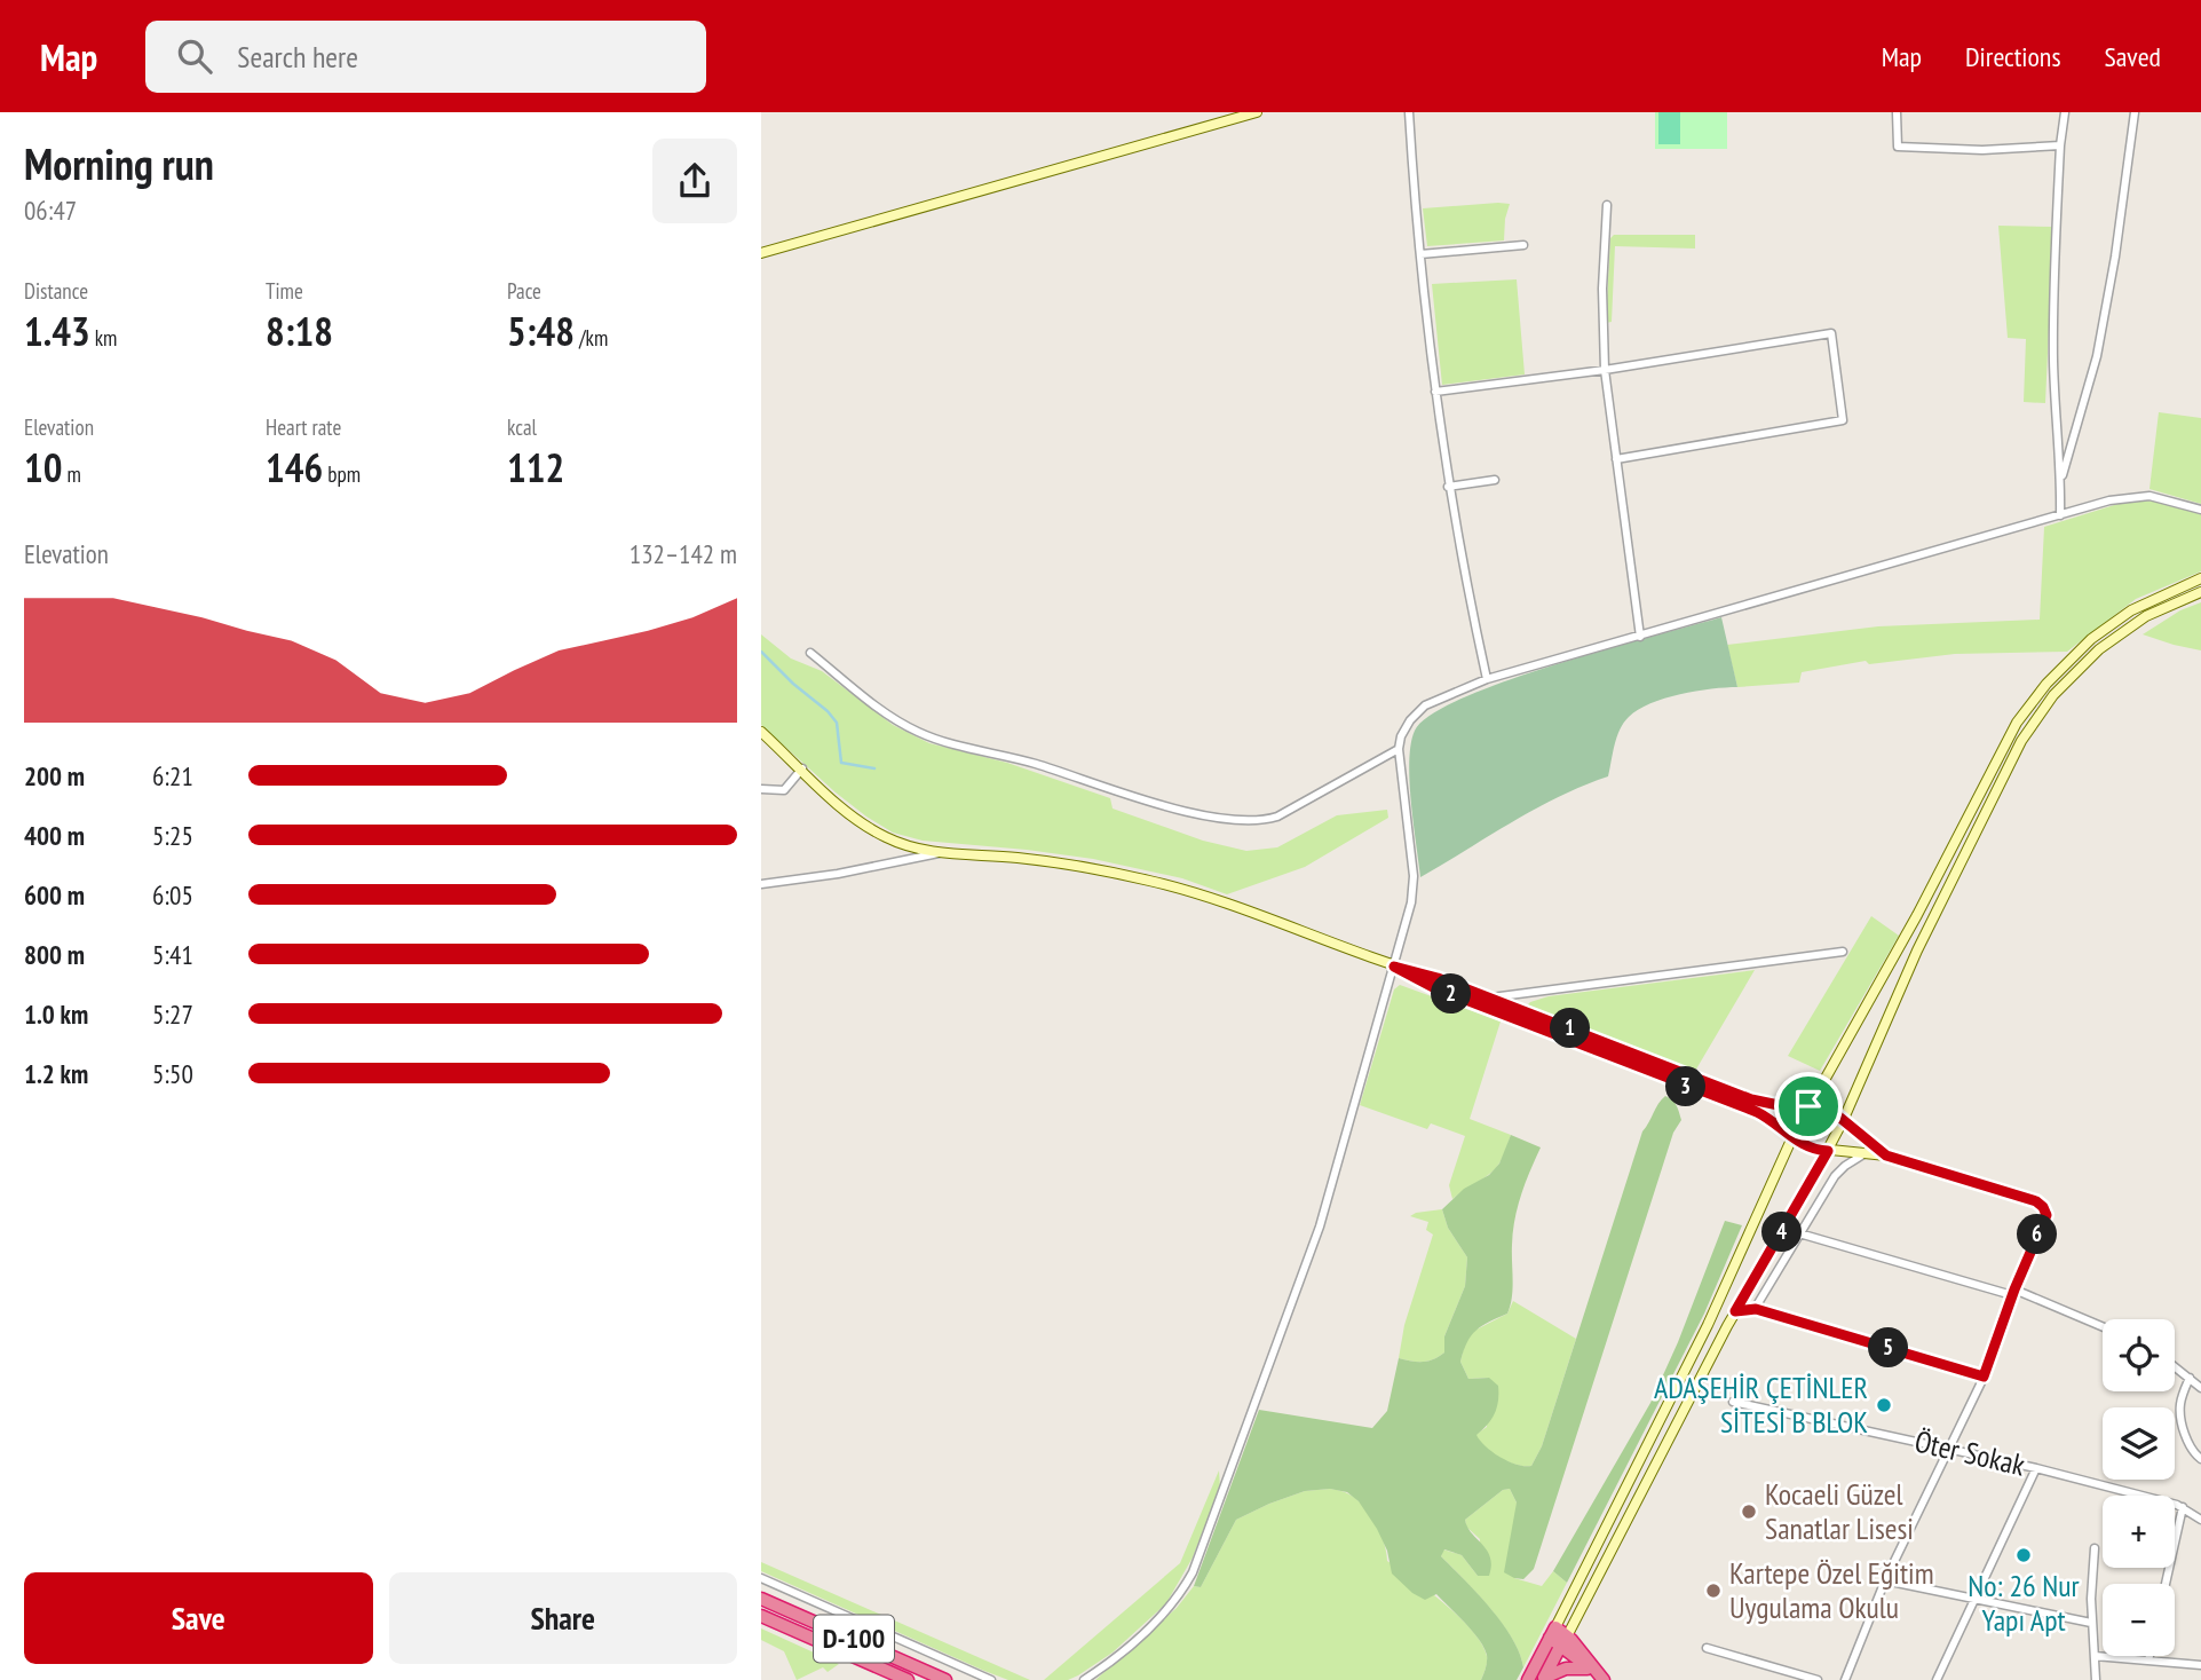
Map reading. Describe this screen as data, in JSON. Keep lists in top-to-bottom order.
{
  "streets": {
    "highway": ["D-100"],
    "street": ["Öter Sokak"]
  },
  "places": [
    "ADAŞEHİR ÇETİNLER SİTESİ B BLOK",
    "Kocaeli Güzel Sanatlar Lisesi",
    "No: 26 Nur Yapı Apt",
    "Kartepe Özel Eğitim Uygulama Okulu"
  ],
  "page": {
    "header": "Map",
    "search": "Search here",
    "nav": ["Map", "Directions", "Saved"],
    "heading": ["Morning run", "06:47"],
    "stats": [
      ["Distance", "1.43 km"],
      ["Time", "8:18"],
      ["Pace", "5:48 /km"],
      ["Elevation", "10 m"],
      ["Heart rate", "146 bpm"],
      ["kcal", "112"]
    ],
    "chart": ["Elevation", "132–142 m"],
    "list": [
      {
        "name": "200 m",
        "note": "6:21"
      },
      {
        "name": "400 m",
        "note": "5:25"
      },
      {
        "name": "600 m",
        "note": "6:05"
      },
      {
        "name": "800 m",
        "note": "5:41"
      },
      {
        "name": "1.0 km",
        "note": "5:27"
      },
      {
        "name": "1.2 km",
        "note": "5:50"
      }
    ],
    "pins": [
      "2",
      "1",
      "3",
      "4",
      "6",
      "5"
    ],
    "map_buttons": ["+", "−"],
    "buttons": ["Save", "Share"]
  }
}
